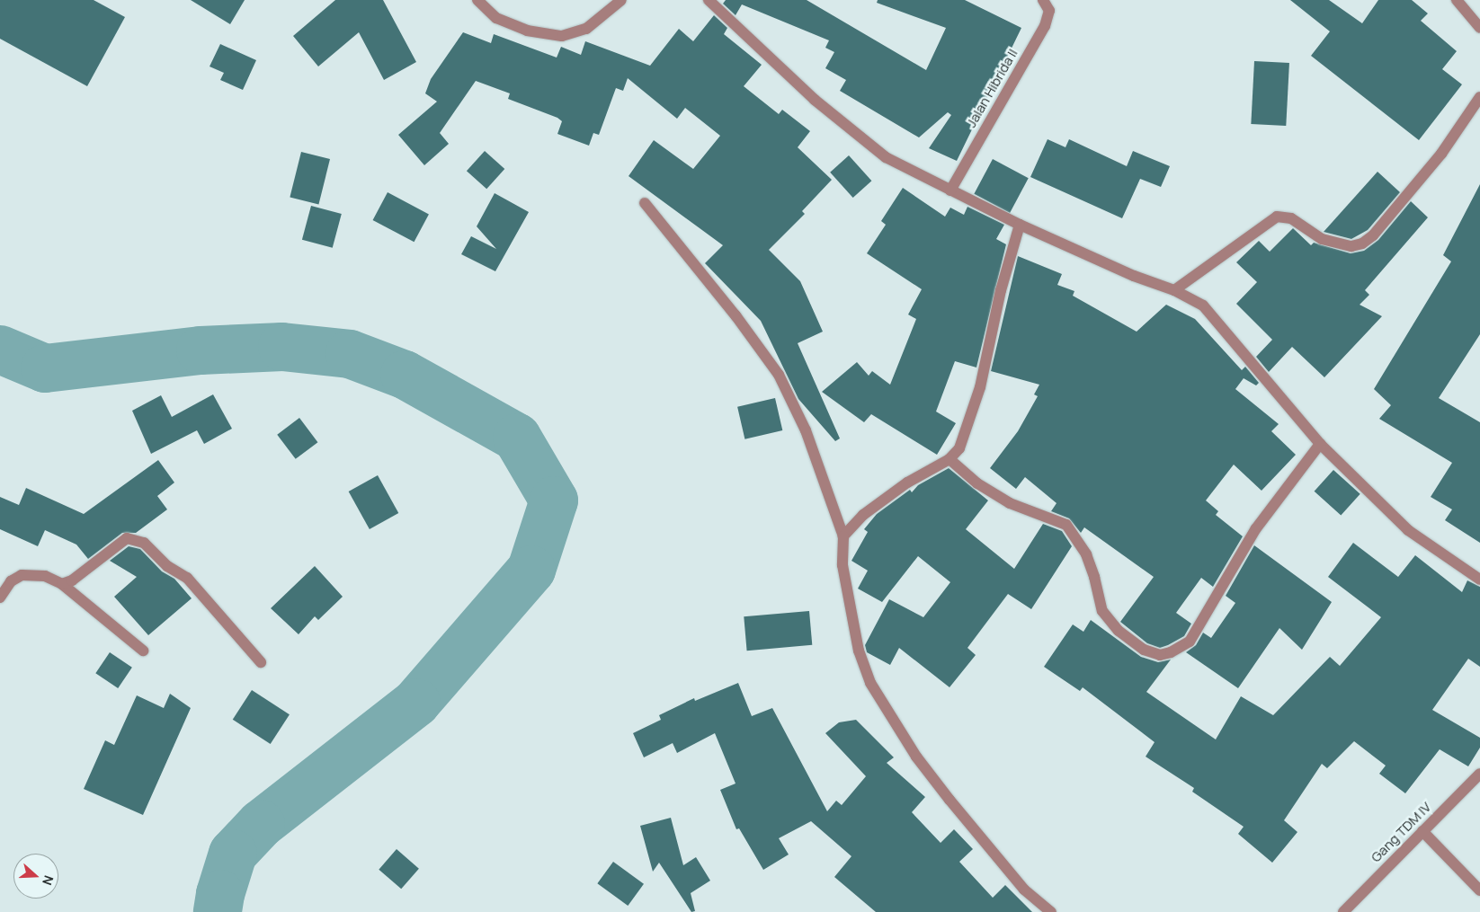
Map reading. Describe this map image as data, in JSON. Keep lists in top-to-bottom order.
{
  "streets": {
    "street": ["Jalan Hibrida II", "Gang TDM IV"]
  },
  "north": "right"
}
